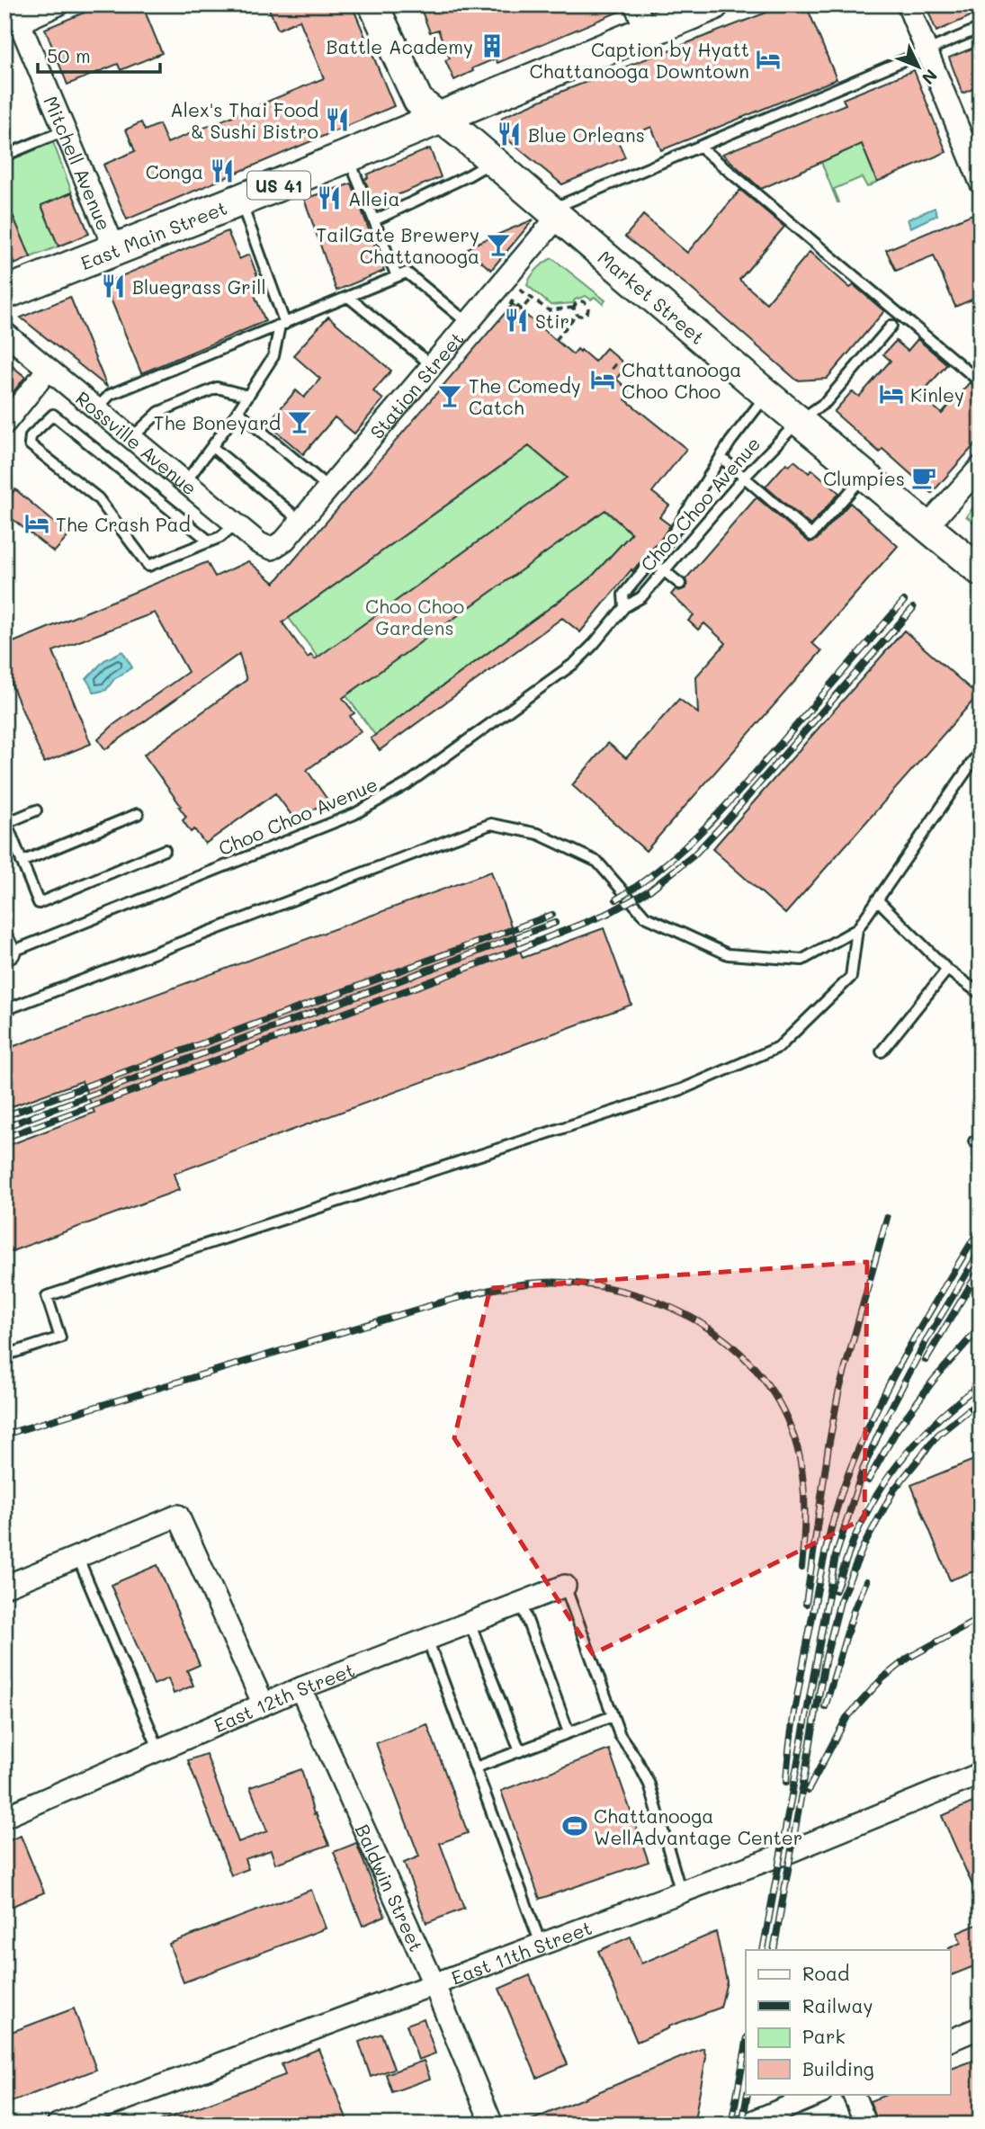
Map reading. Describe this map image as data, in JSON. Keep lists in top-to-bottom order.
{
  "streets": {
    "main road": ["US 41", "East Main Street", "Market Street"],
    "street": [
      "Mitchell Avenue",
      "Station Street",
      "Rossville Avenue",
      "East 12th Street",
      "Baldwin Street",
      "East 11th Street"
    ],
    "lane": ["Choo Choo Avenue"]
  },
  "crossings": [
    ["Mitchell Avenue", "East Main Street"],
    ["US 41", "East Main Street"],
    ["US 41", "Market Street"],
    ["East Main Street", "Market Street"],
    ["Market Street", "Station Street"],
    ["Market Street", "Choo Choo Avenue"],
    ["Station Street", "Rossville Avenue"],
    ["East 12th Street", "Baldwin Street"],
    ["Baldwin Street", "East 11th Street"]
  ],
  "parks": ["Choo Choo Gardens"],
  "places": {
    "building": ["Battle Academy"],
    "hotel": [
      "Caption by Hyatt Chattanooga Downtown",
      "Chattanooga Choo Choo",
      "Kinley",
      "The Crash Pad"
    ],
    "restaurant": [
      "Alex's Thai Food & Sushi Bistro",
      "Blue Orleans",
      "Conga",
      "Alleia",
      "Bluegrass Grill",
      "Stir"
    ],
    "bar": ["TailGate Brewery Chattanooga", "The Comedy Catch", "The Boneyard"],
    "cafe": ["Clumpies"],
    "sports": ["Chattanooga WellAdvantage Center"]
  },
  "legend": [
    "Road",
    "Railway",
    "Park",
    "Building"
  ],
  "scale_bar": "50 m",
  "north": "bottom right"
}
